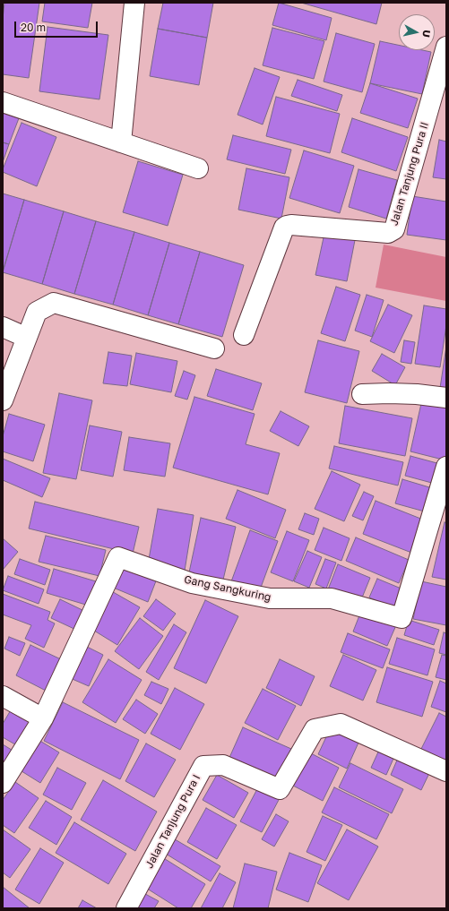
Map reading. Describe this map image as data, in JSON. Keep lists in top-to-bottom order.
{
  "streets": {
    "street": ["Jalan Tanjung Pura II", "Gang Sangkuring", "Jalan Tanjung Pura I"]
  },
  "scale_bar": "20 m",
  "north": "right"
}
